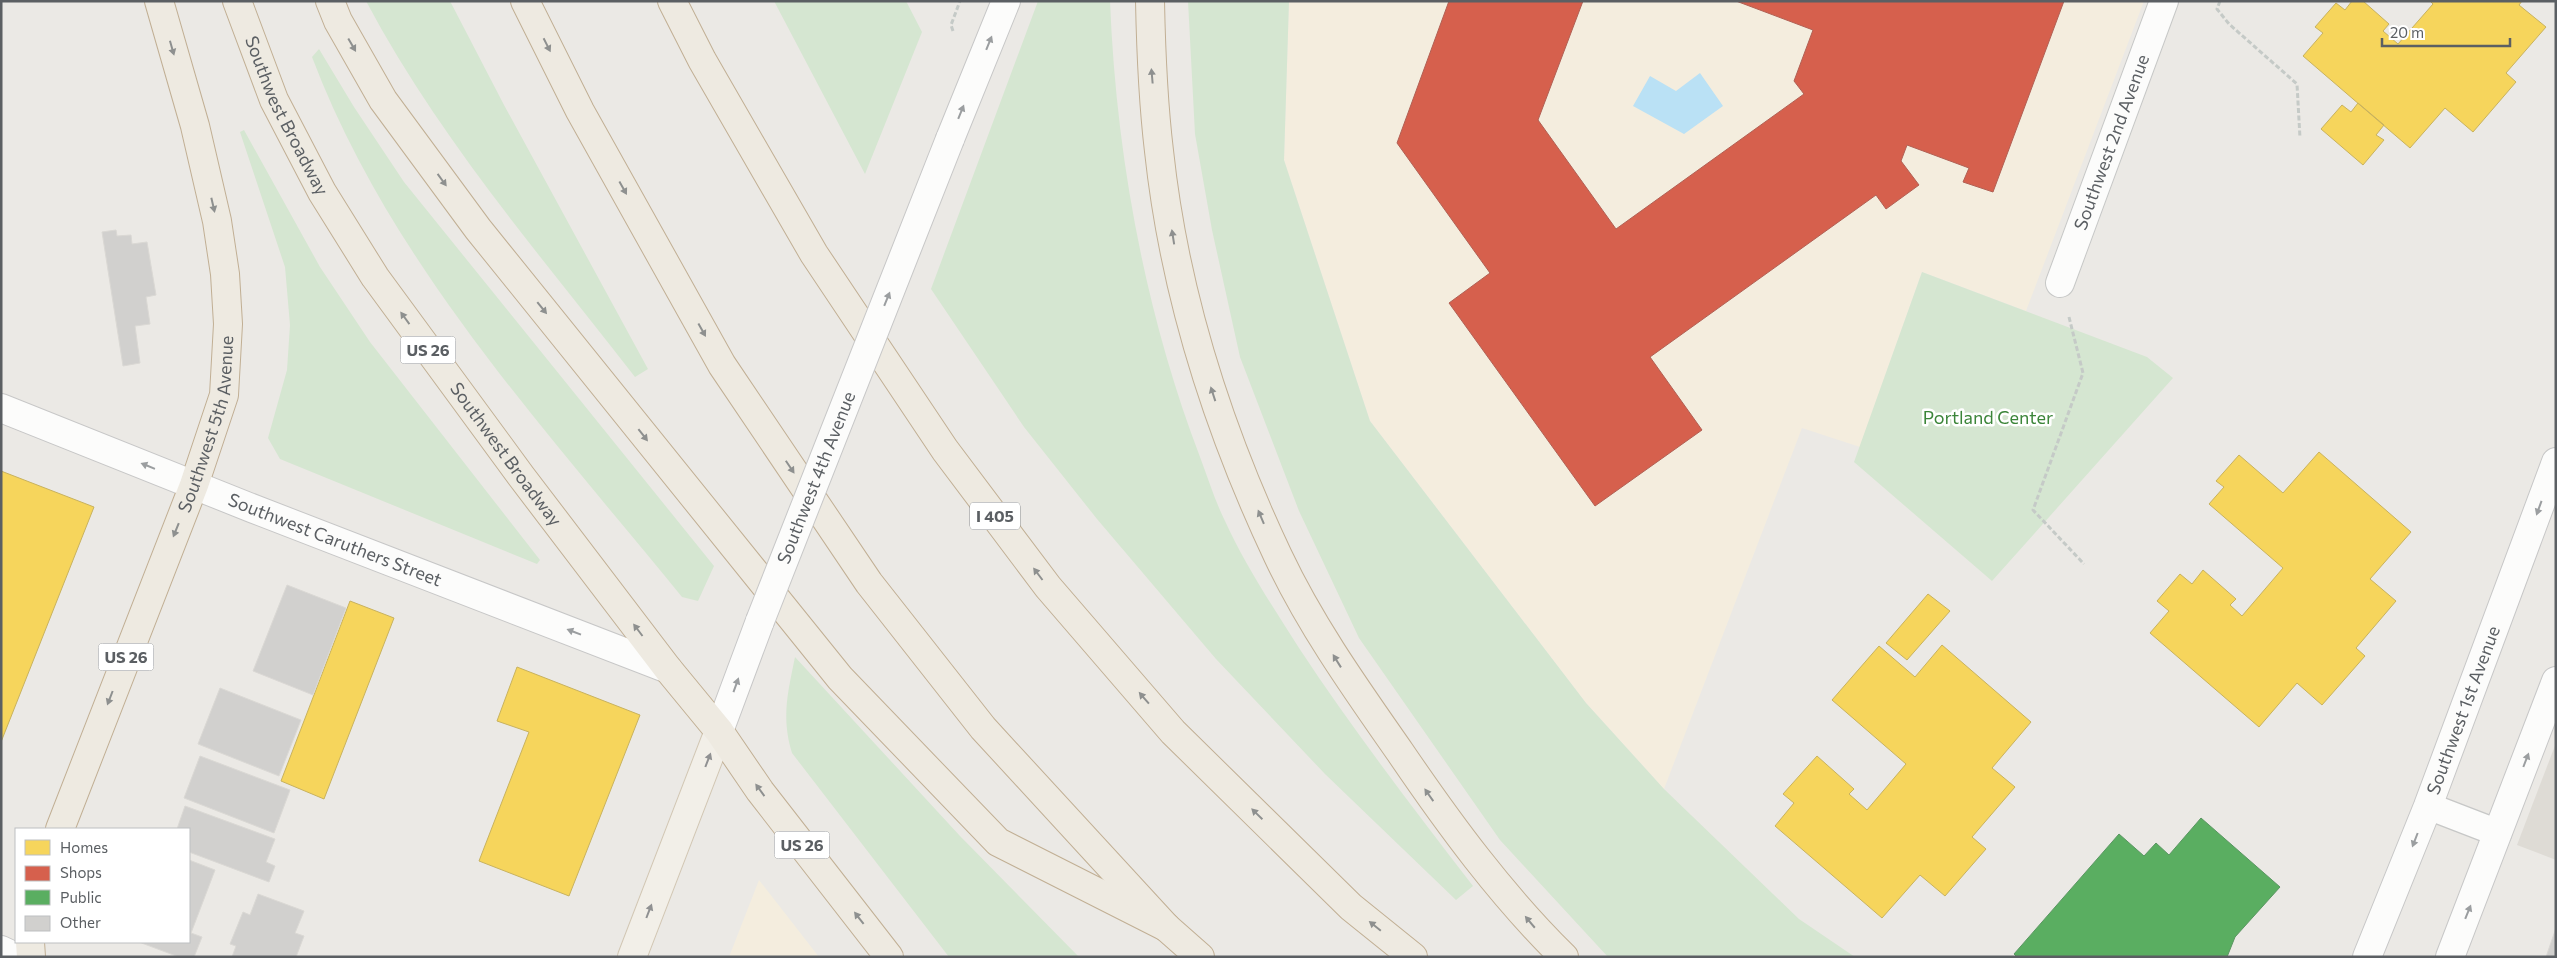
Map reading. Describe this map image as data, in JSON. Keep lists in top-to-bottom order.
{
  "streets": {
    "highway": [
      "Southwest Broadway",
      "US 26",
      "Southwest 5th Avenue",
      "I 405"
    ],
    "main road": [
      "Southwest 2nd Avenue",
      "Southwest 4th Avenue",
      "Southwest Caruthers Street",
      "Southwest 1st Avenue"
    ]
  },
  "crossings": [
    ["Southwest Broadway", "US 26"],
    ["Southwest Broadway", "Southwest 4th Avenue"],
    ["Southwest Broadway", "Southwest Caruthers Street"],
    ["US 26", "Southwest 4th Avenue"],
    ["Southwest 5th Avenue", "Southwest Caruthers Street"]
  ],
  "one_way": ["Southwest 5th Avenue", "Southwest 4th Avenue", "Southwest Caruthers Street"],
  "parks": ["Portland Center"],
  "legend": [
    "Homes",
    "Shops",
    "Public",
    "Other"
  ],
  "scale_bar": "20 m"
}
